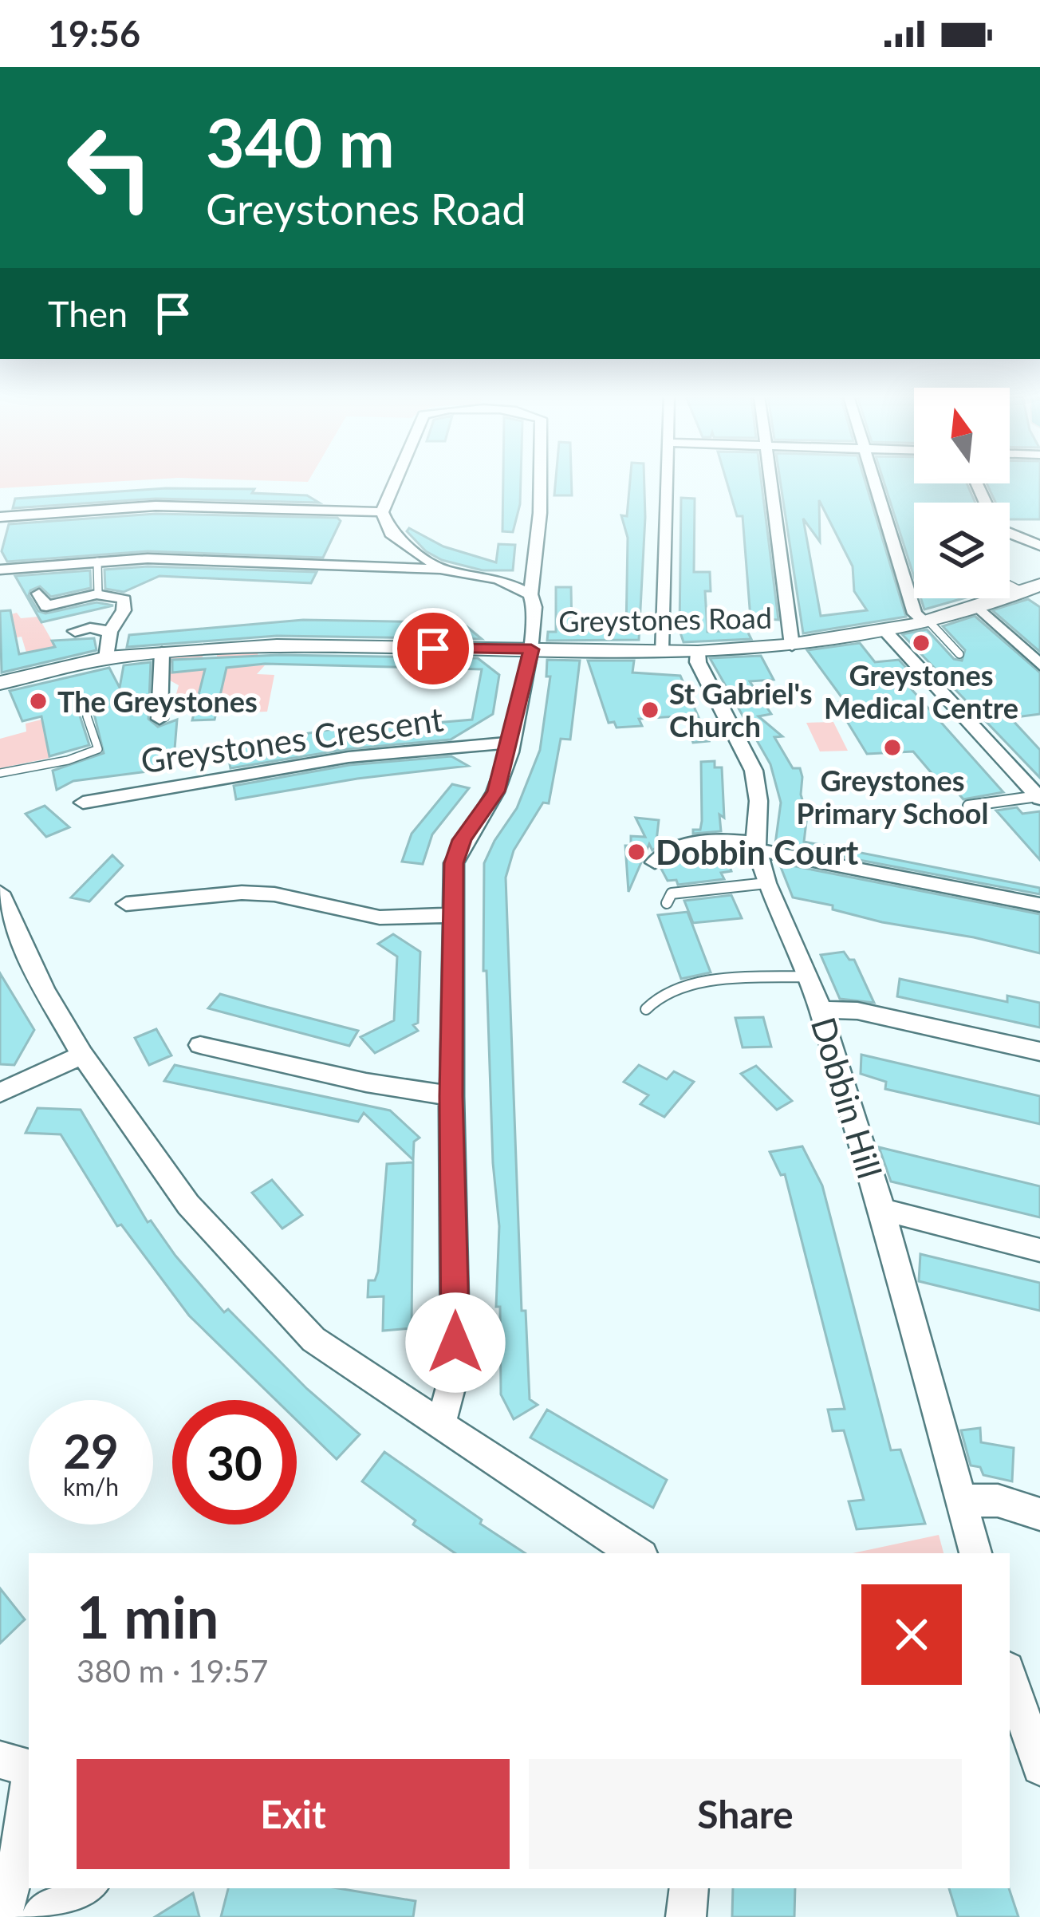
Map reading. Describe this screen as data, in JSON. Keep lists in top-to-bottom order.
{
  "streets": {
    "street": ["Greystones Road", "Greystones Crescent", "Dobbin Hill"]
  },
  "crossings": [
    ["Greystones Road", "Dobbin Hill"]
  ],
  "places": [
    "Greystones Medical Centre",
    "The Greystones",
    "St Gabriel's Church",
    "Greystones Primary School",
    "Dobbin Court"
  ],
  "north": "top",
  "page": {
    "status": "19:56",
    "turn": ["340 m", "Greystones Road"],
    "then": "Then",
    "speed": "29 km/h",
    "limit": "30",
    "heading": ["1 min", "380 m · 19:57"],
    "buttons": ["Exit", "Share"]
  }
}
